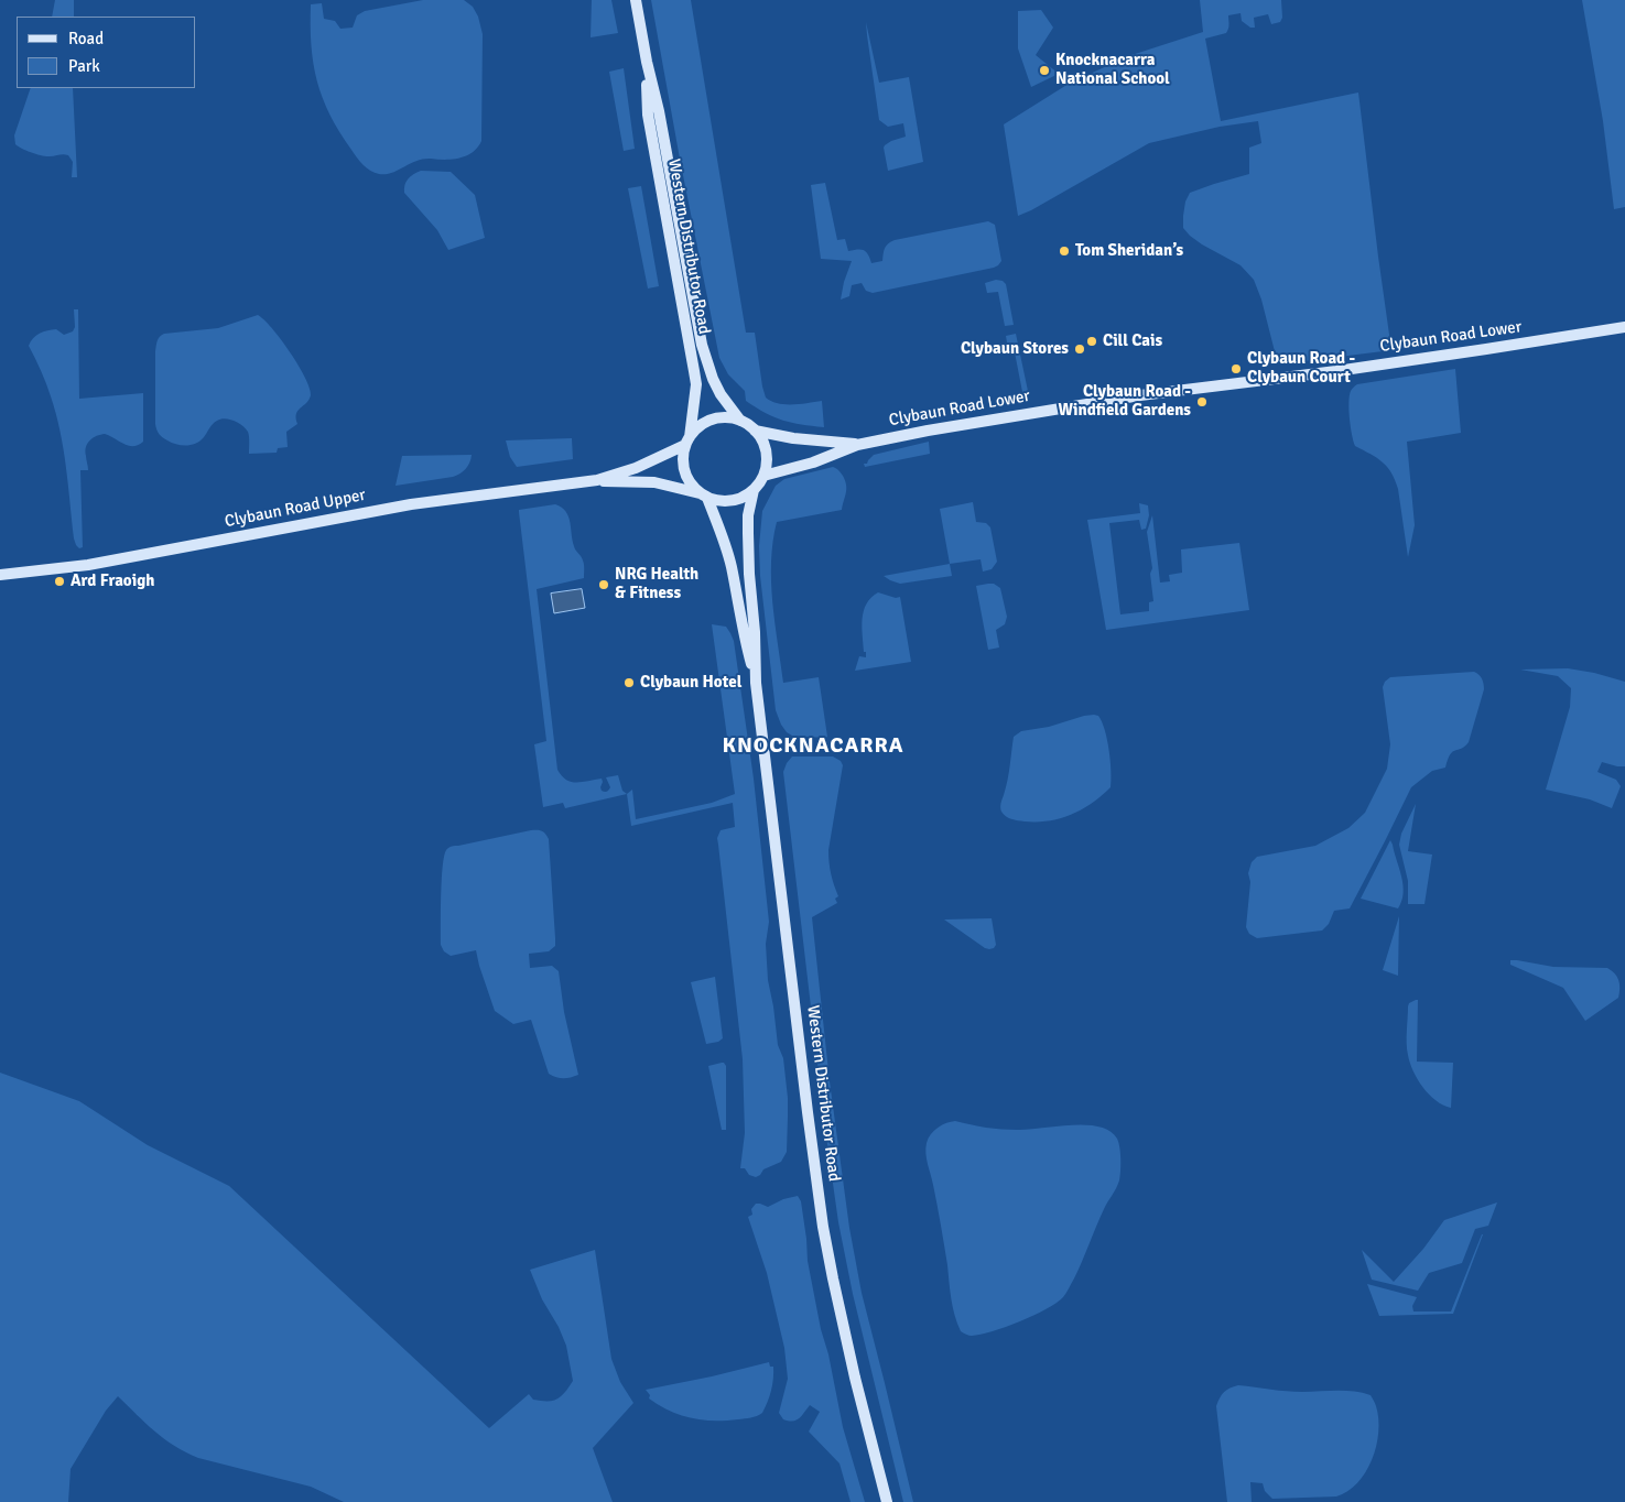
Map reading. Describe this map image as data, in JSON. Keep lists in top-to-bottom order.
{
  "streets": {
    "street": ["Western Distributor Road", "Clybaun Road Lower", "Clybaun Road Upper"]
  },
  "crossings": [
    ["Western Distributor Road", "Clybaun Road Lower"],
    ["Western Distributor Road", "Clybaun Road Upper"],
    ["Clybaun Road Lower", "Clybaun Road Upper"]
  ],
  "districts": ["KNOCKNACARRA"],
  "places": [
    "Knocknacarra National School",
    "Tom Sheridan’s",
    "Cill Cais",
    "Clybaun Stores",
    "Clybaun Road - Clybaun Court",
    "Clybaun Road - Windfield Gardens",
    "Ard Fraoigh",
    "NRG Health & Fitness",
    "Clybaun Hotel"
  ],
  "legend": ["Road", "Park"]
}
